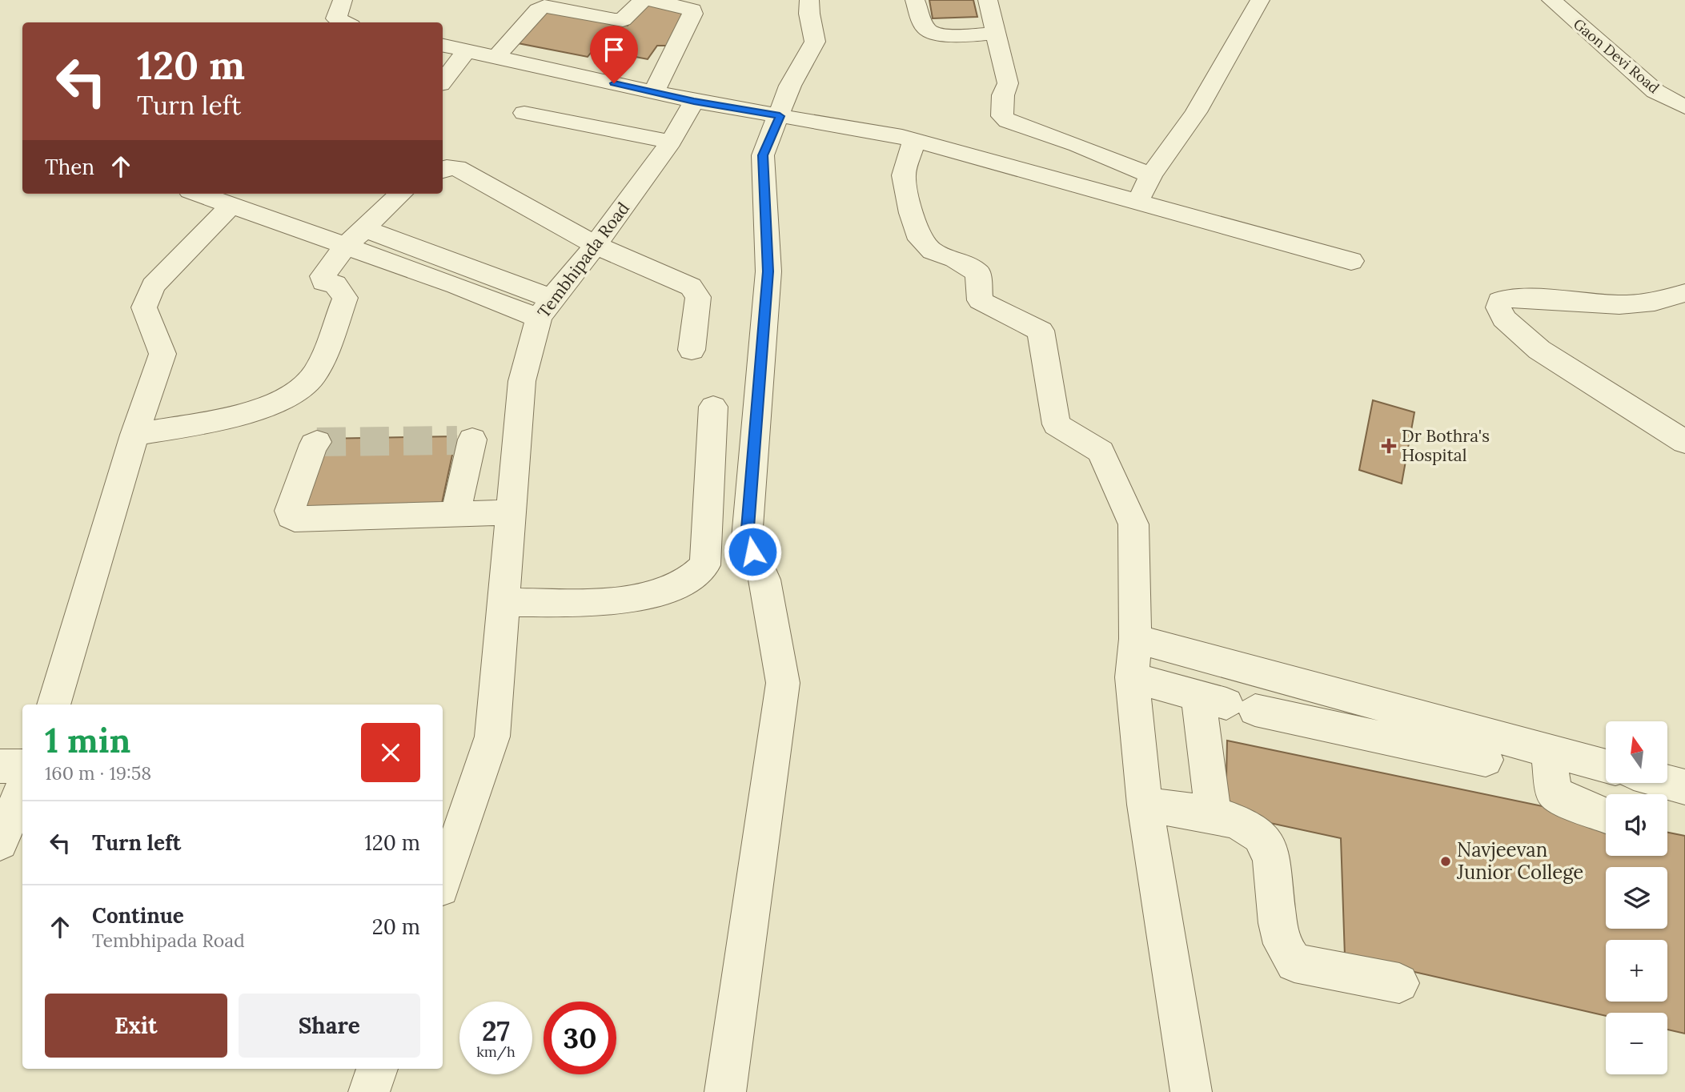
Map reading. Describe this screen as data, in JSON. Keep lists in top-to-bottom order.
{
  "streets": {
    "street": ["Gaon Devi Road", "Tembhipada Road"]
  },
  "places": {
    "health": ["Dr Bothra's Hospital"],
    "other": ["Navjeevan Junior College"]
  },
  "north": "top",
  "page": {
    "turn": ["120 m", "Turn left"],
    "then": "Then",
    "heading": ["1 min", "160 m · 19:58"],
    "map_buttons": ["+", "−"],
    "list": [
      {
        "name": "Turn left",
        "value": "120 m"
      },
      {
        "name": "Continue",
        "note": "Tembhipada Road",
        "value": "20 m"
      }
    ],
    "buttons": ["Exit", "Share"],
    "speed": "27 km/h",
    "limit": "30"
  }
}
